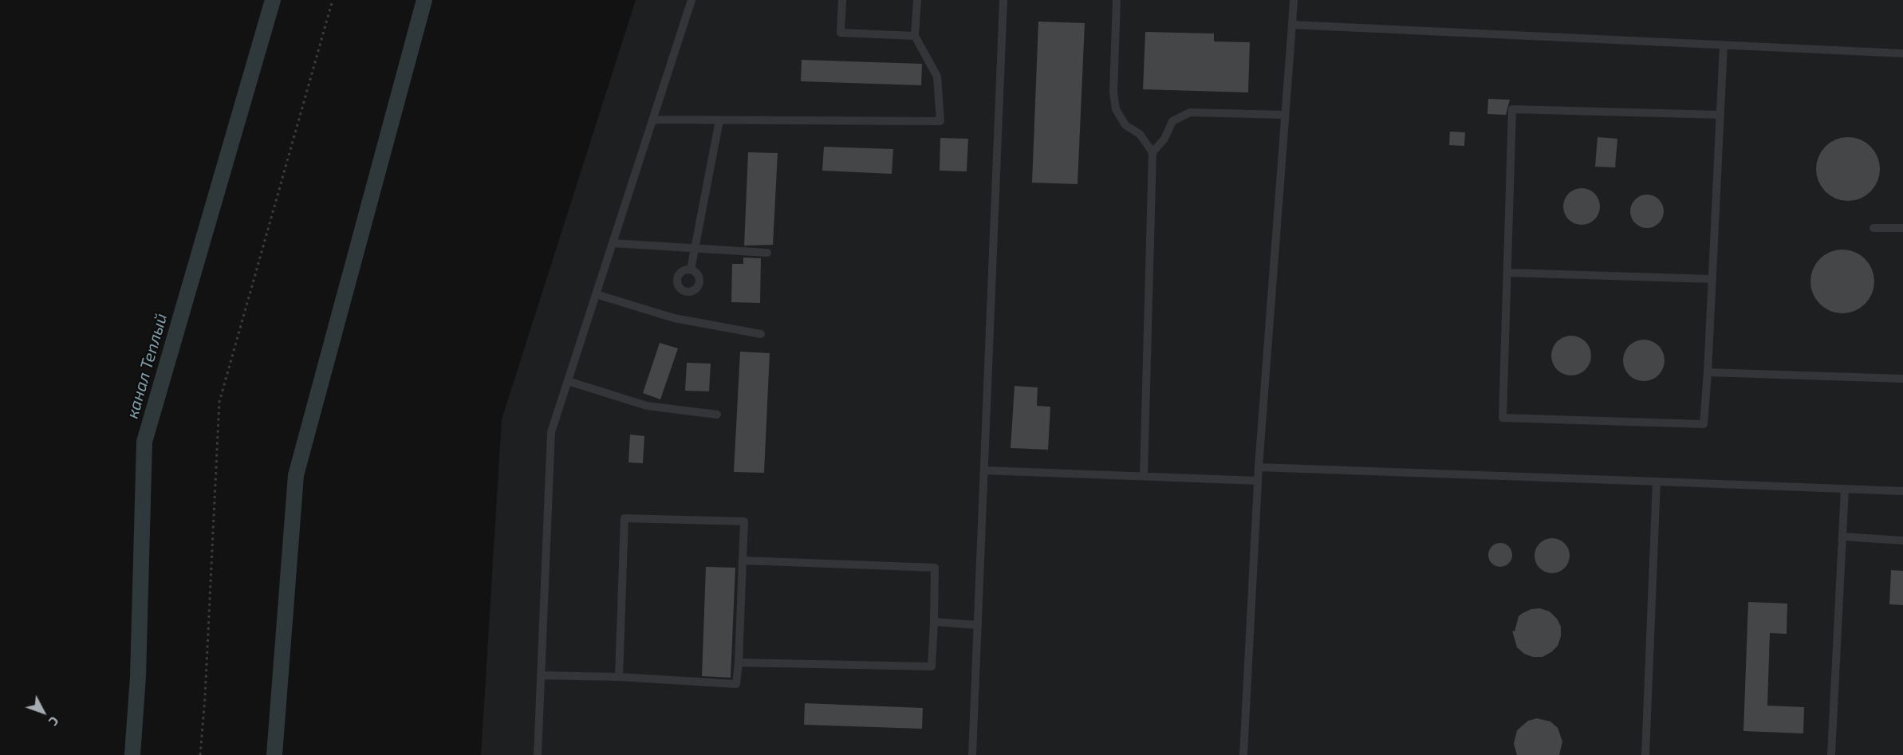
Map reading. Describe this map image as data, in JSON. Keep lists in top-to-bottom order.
{
  "water": ["канал Теплый"],
  "north": "bottom right"
}
